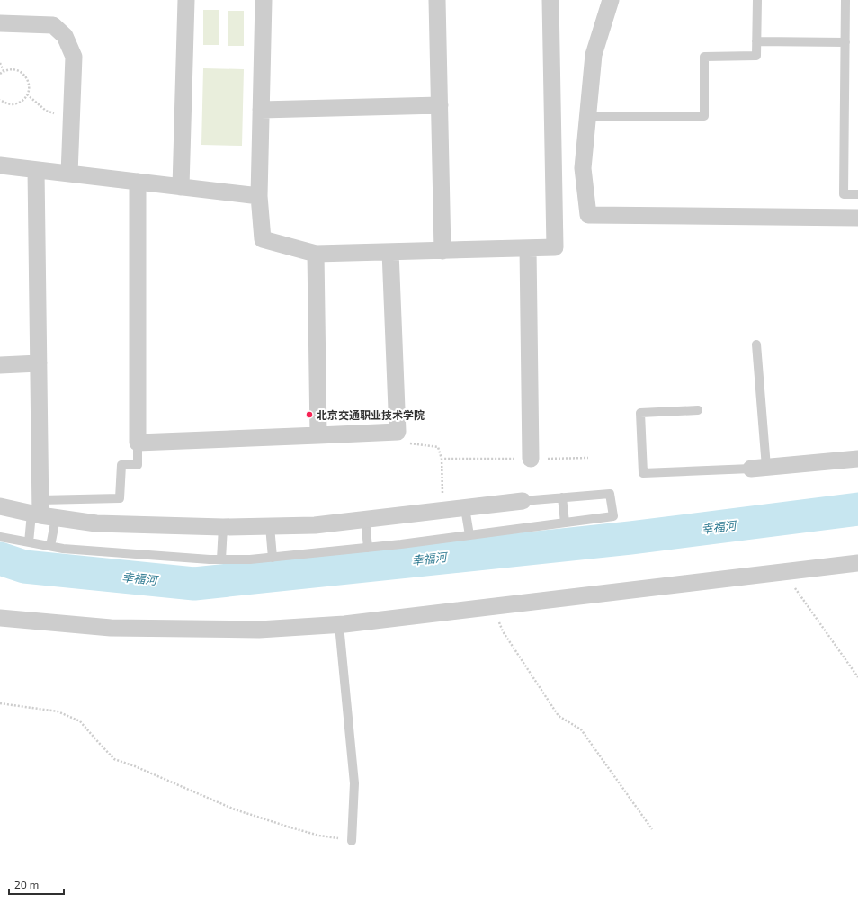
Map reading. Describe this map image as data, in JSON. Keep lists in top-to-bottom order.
{
  "water": ["幸福河"],
  "places": ["北京交通职业技术学院"],
  "scale_bar": "20 m"
}
